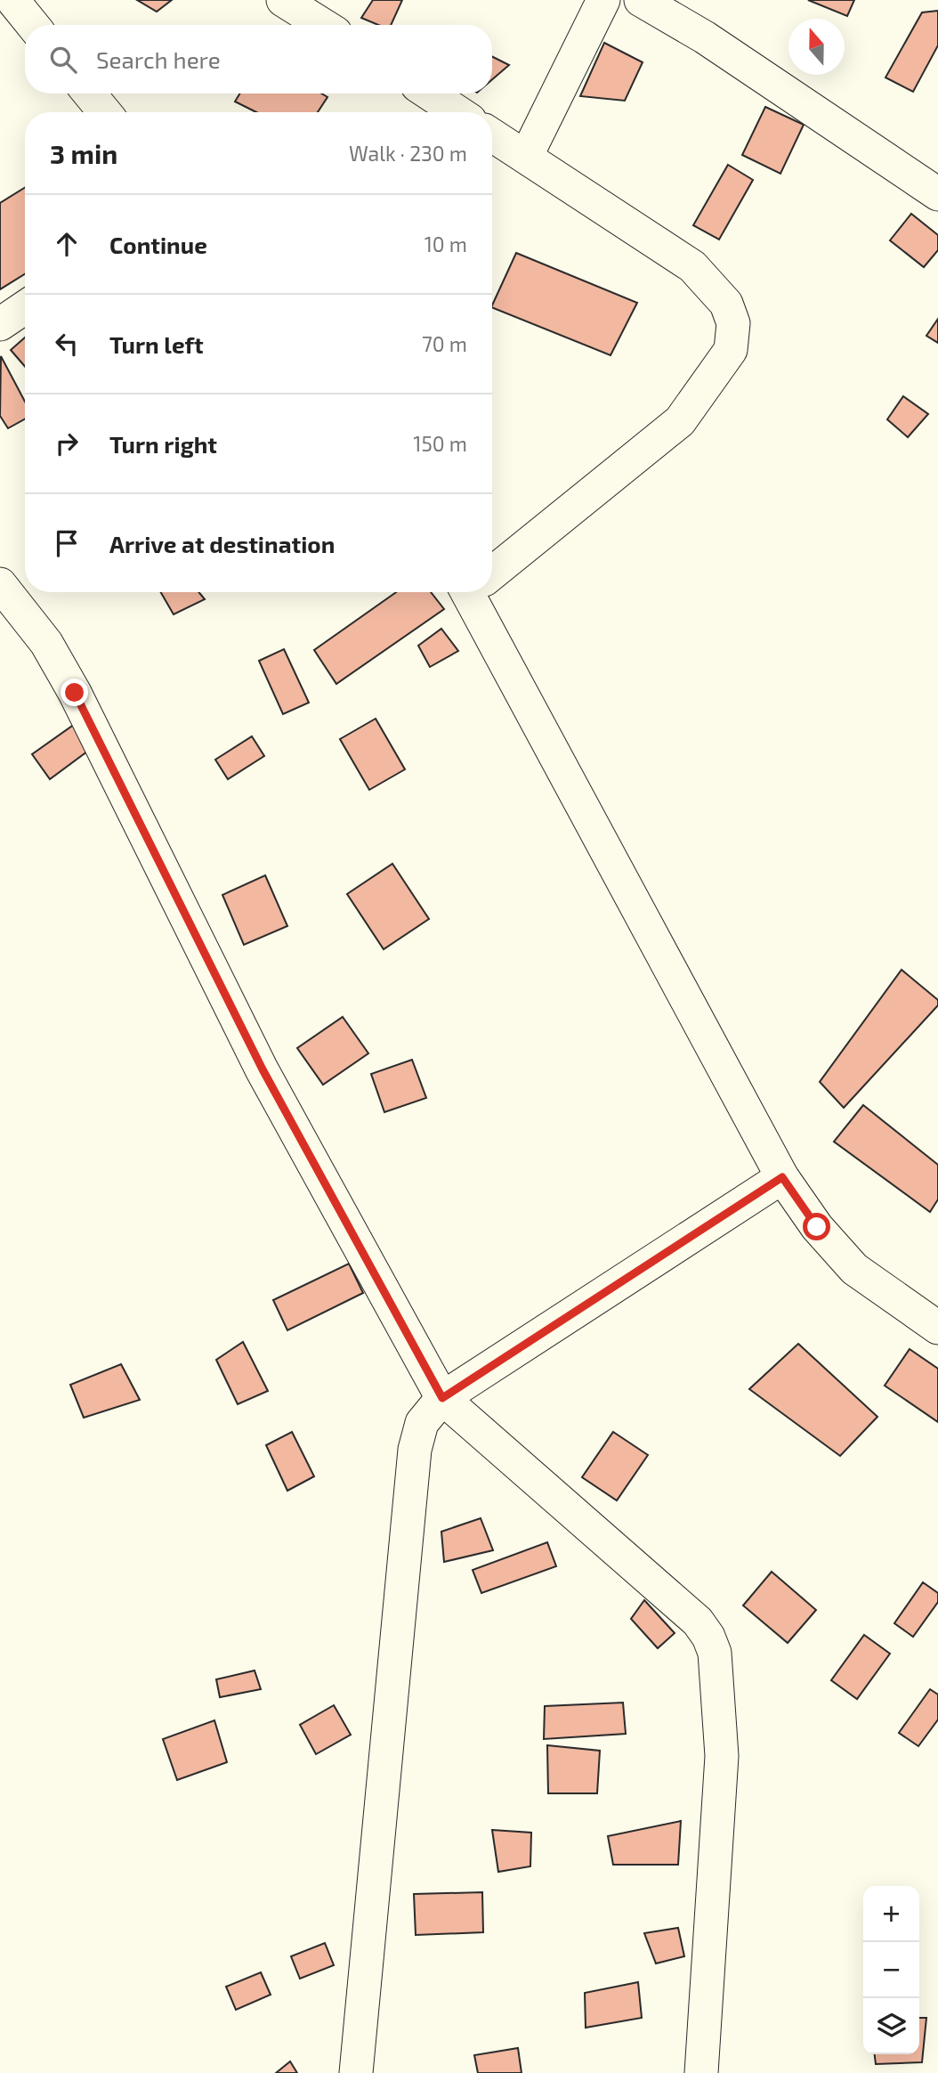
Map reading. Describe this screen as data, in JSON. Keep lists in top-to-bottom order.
{
  "north": "top",
  "page": {
    "search": "Search here",
    "heading": ["3 min", "Walk · 230 m"],
    "list": [
      ["Continue", "10 m"],
      ["Turn left", "70 m"],
      ["Turn right", "150 m"],
      "Arrive at destination"
    ],
    "map_buttons": ["+", "−"]
  }
}
